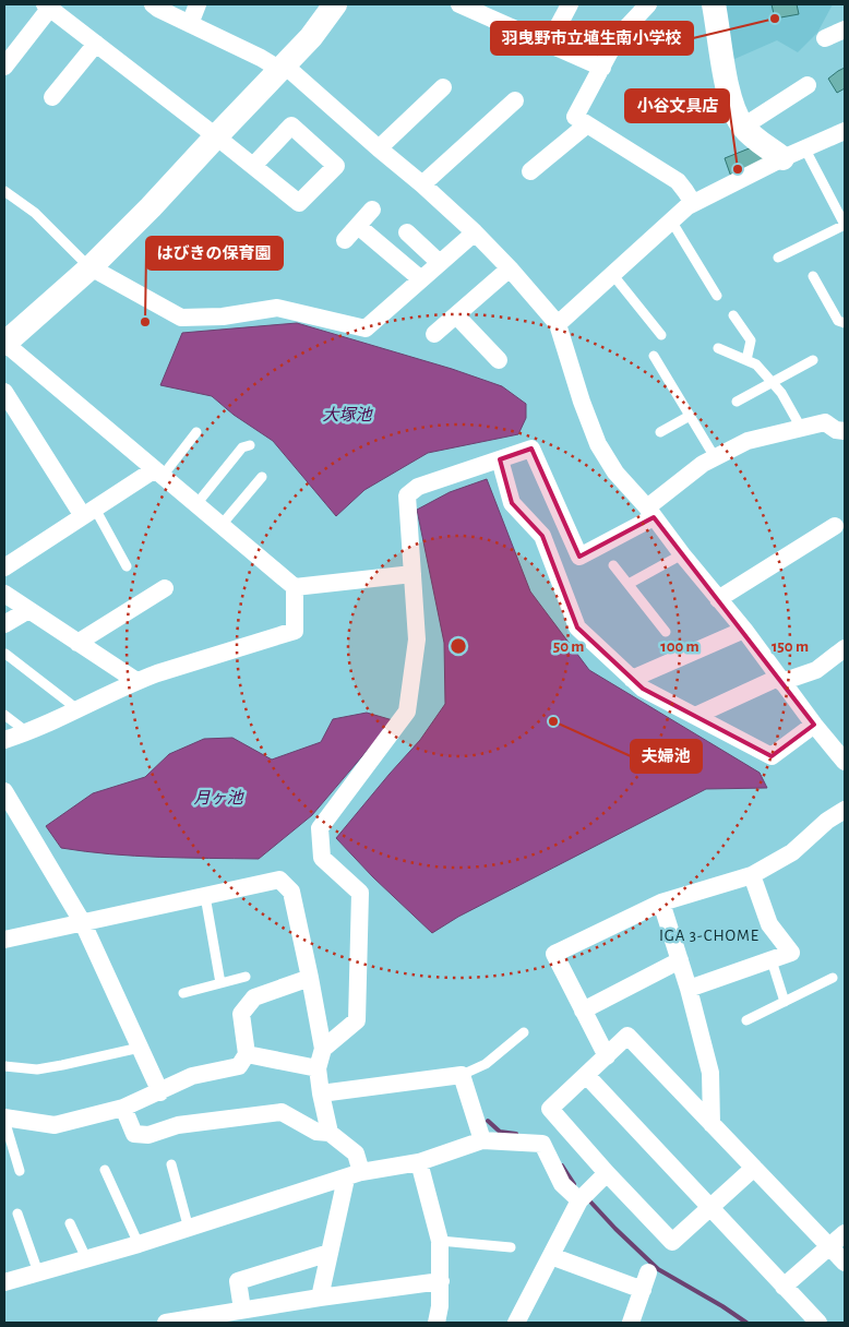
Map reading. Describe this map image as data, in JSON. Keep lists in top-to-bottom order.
{
  "districts": ["IGA 3-CHOME"],
  "water": ["大塚池", "月ヶ池"],
  "places": [
    "羽曳野市立埴生南小学校",
    "小谷文具店",
    "はびきの保育園",
    "夫婦池"
  ],
  "rings": ["50 m", "100 m", "150 m"]
}
